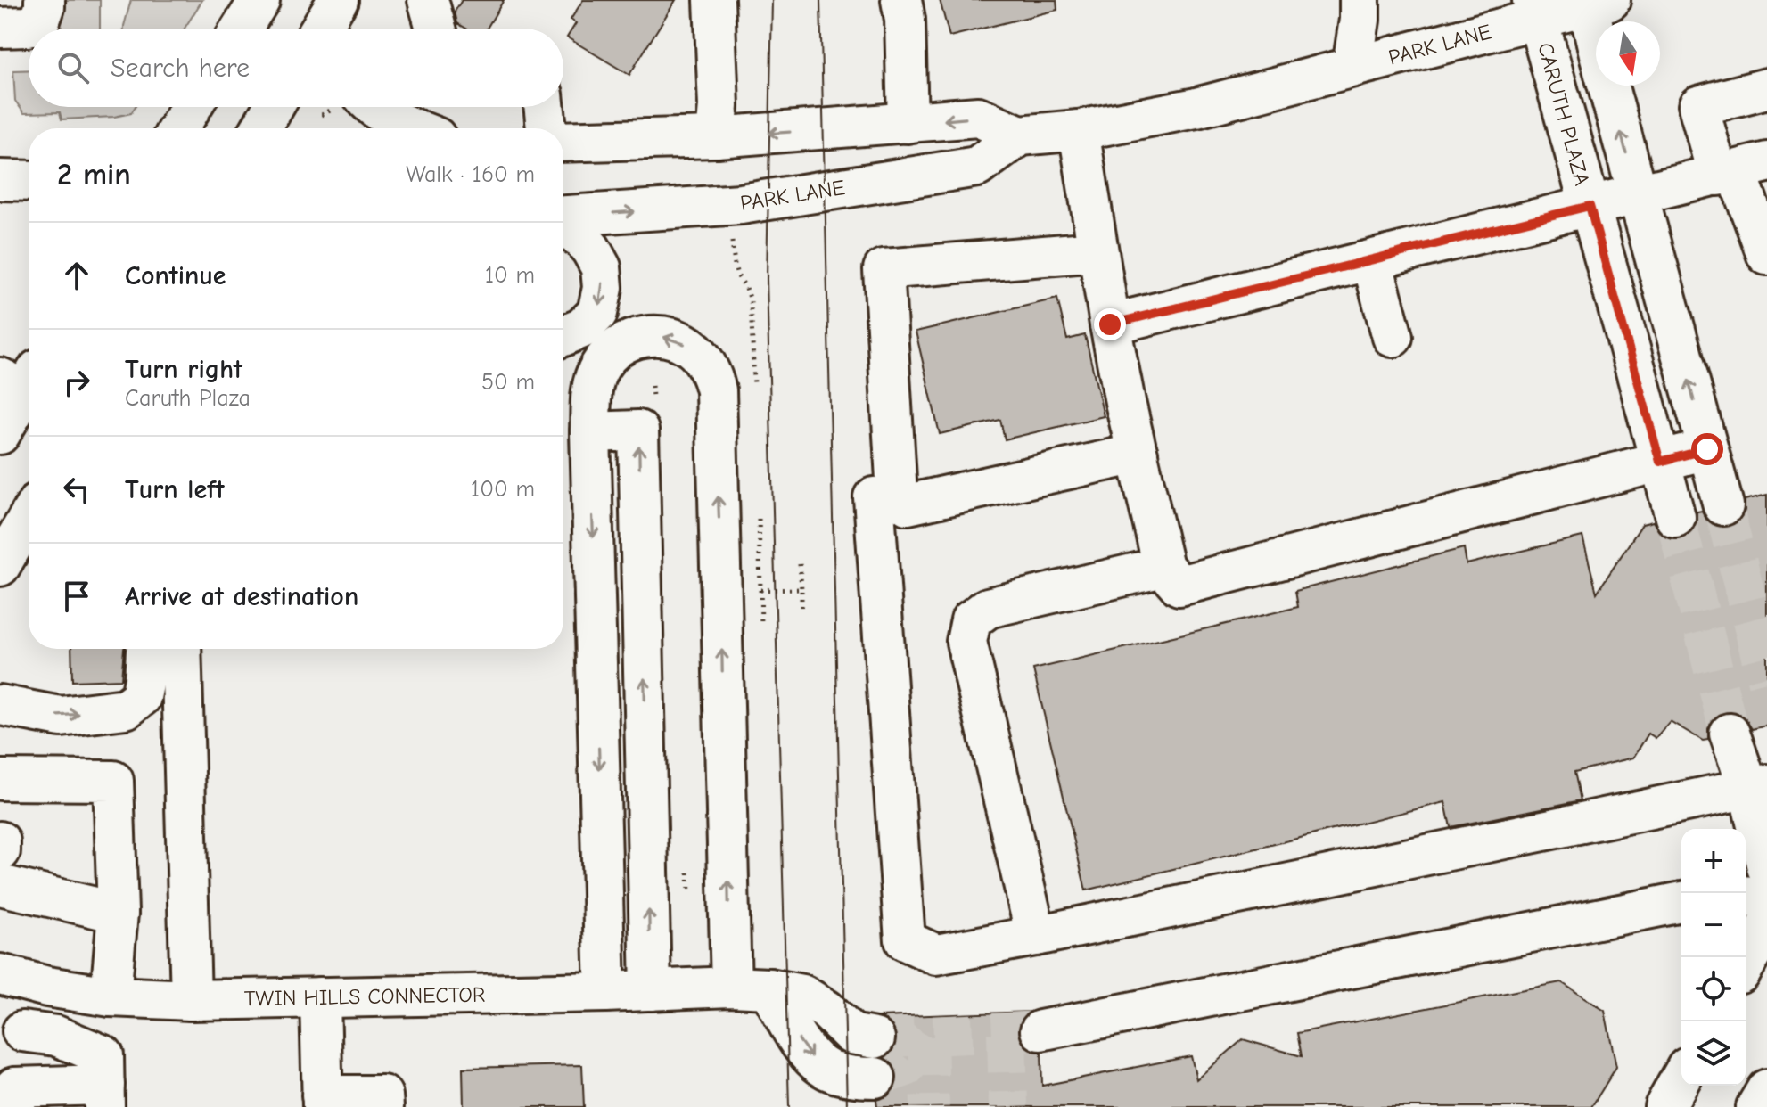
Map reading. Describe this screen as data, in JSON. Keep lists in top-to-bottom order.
{
  "streets": {
    "main road": ["PARK LANE", "CARUTH PLAZA", "TWIN HILLS CONNECTOR"]
  },
  "crossings": [
    ["PARK LANE", "CARUTH PLAZA"]
  ],
  "north": "bottom",
  "page": {
    "search": "Search here",
    "heading": ["2 min", "Walk · 160 m"],
    "list": [
      ["Continue", "10 m"],
      ["Turn right", "Caruth Plaza", "50 m"],
      ["Turn left", "100 m"],
      "Arrive at destination"
    ],
    "map_buttons": ["+", "−"]
  }
}
